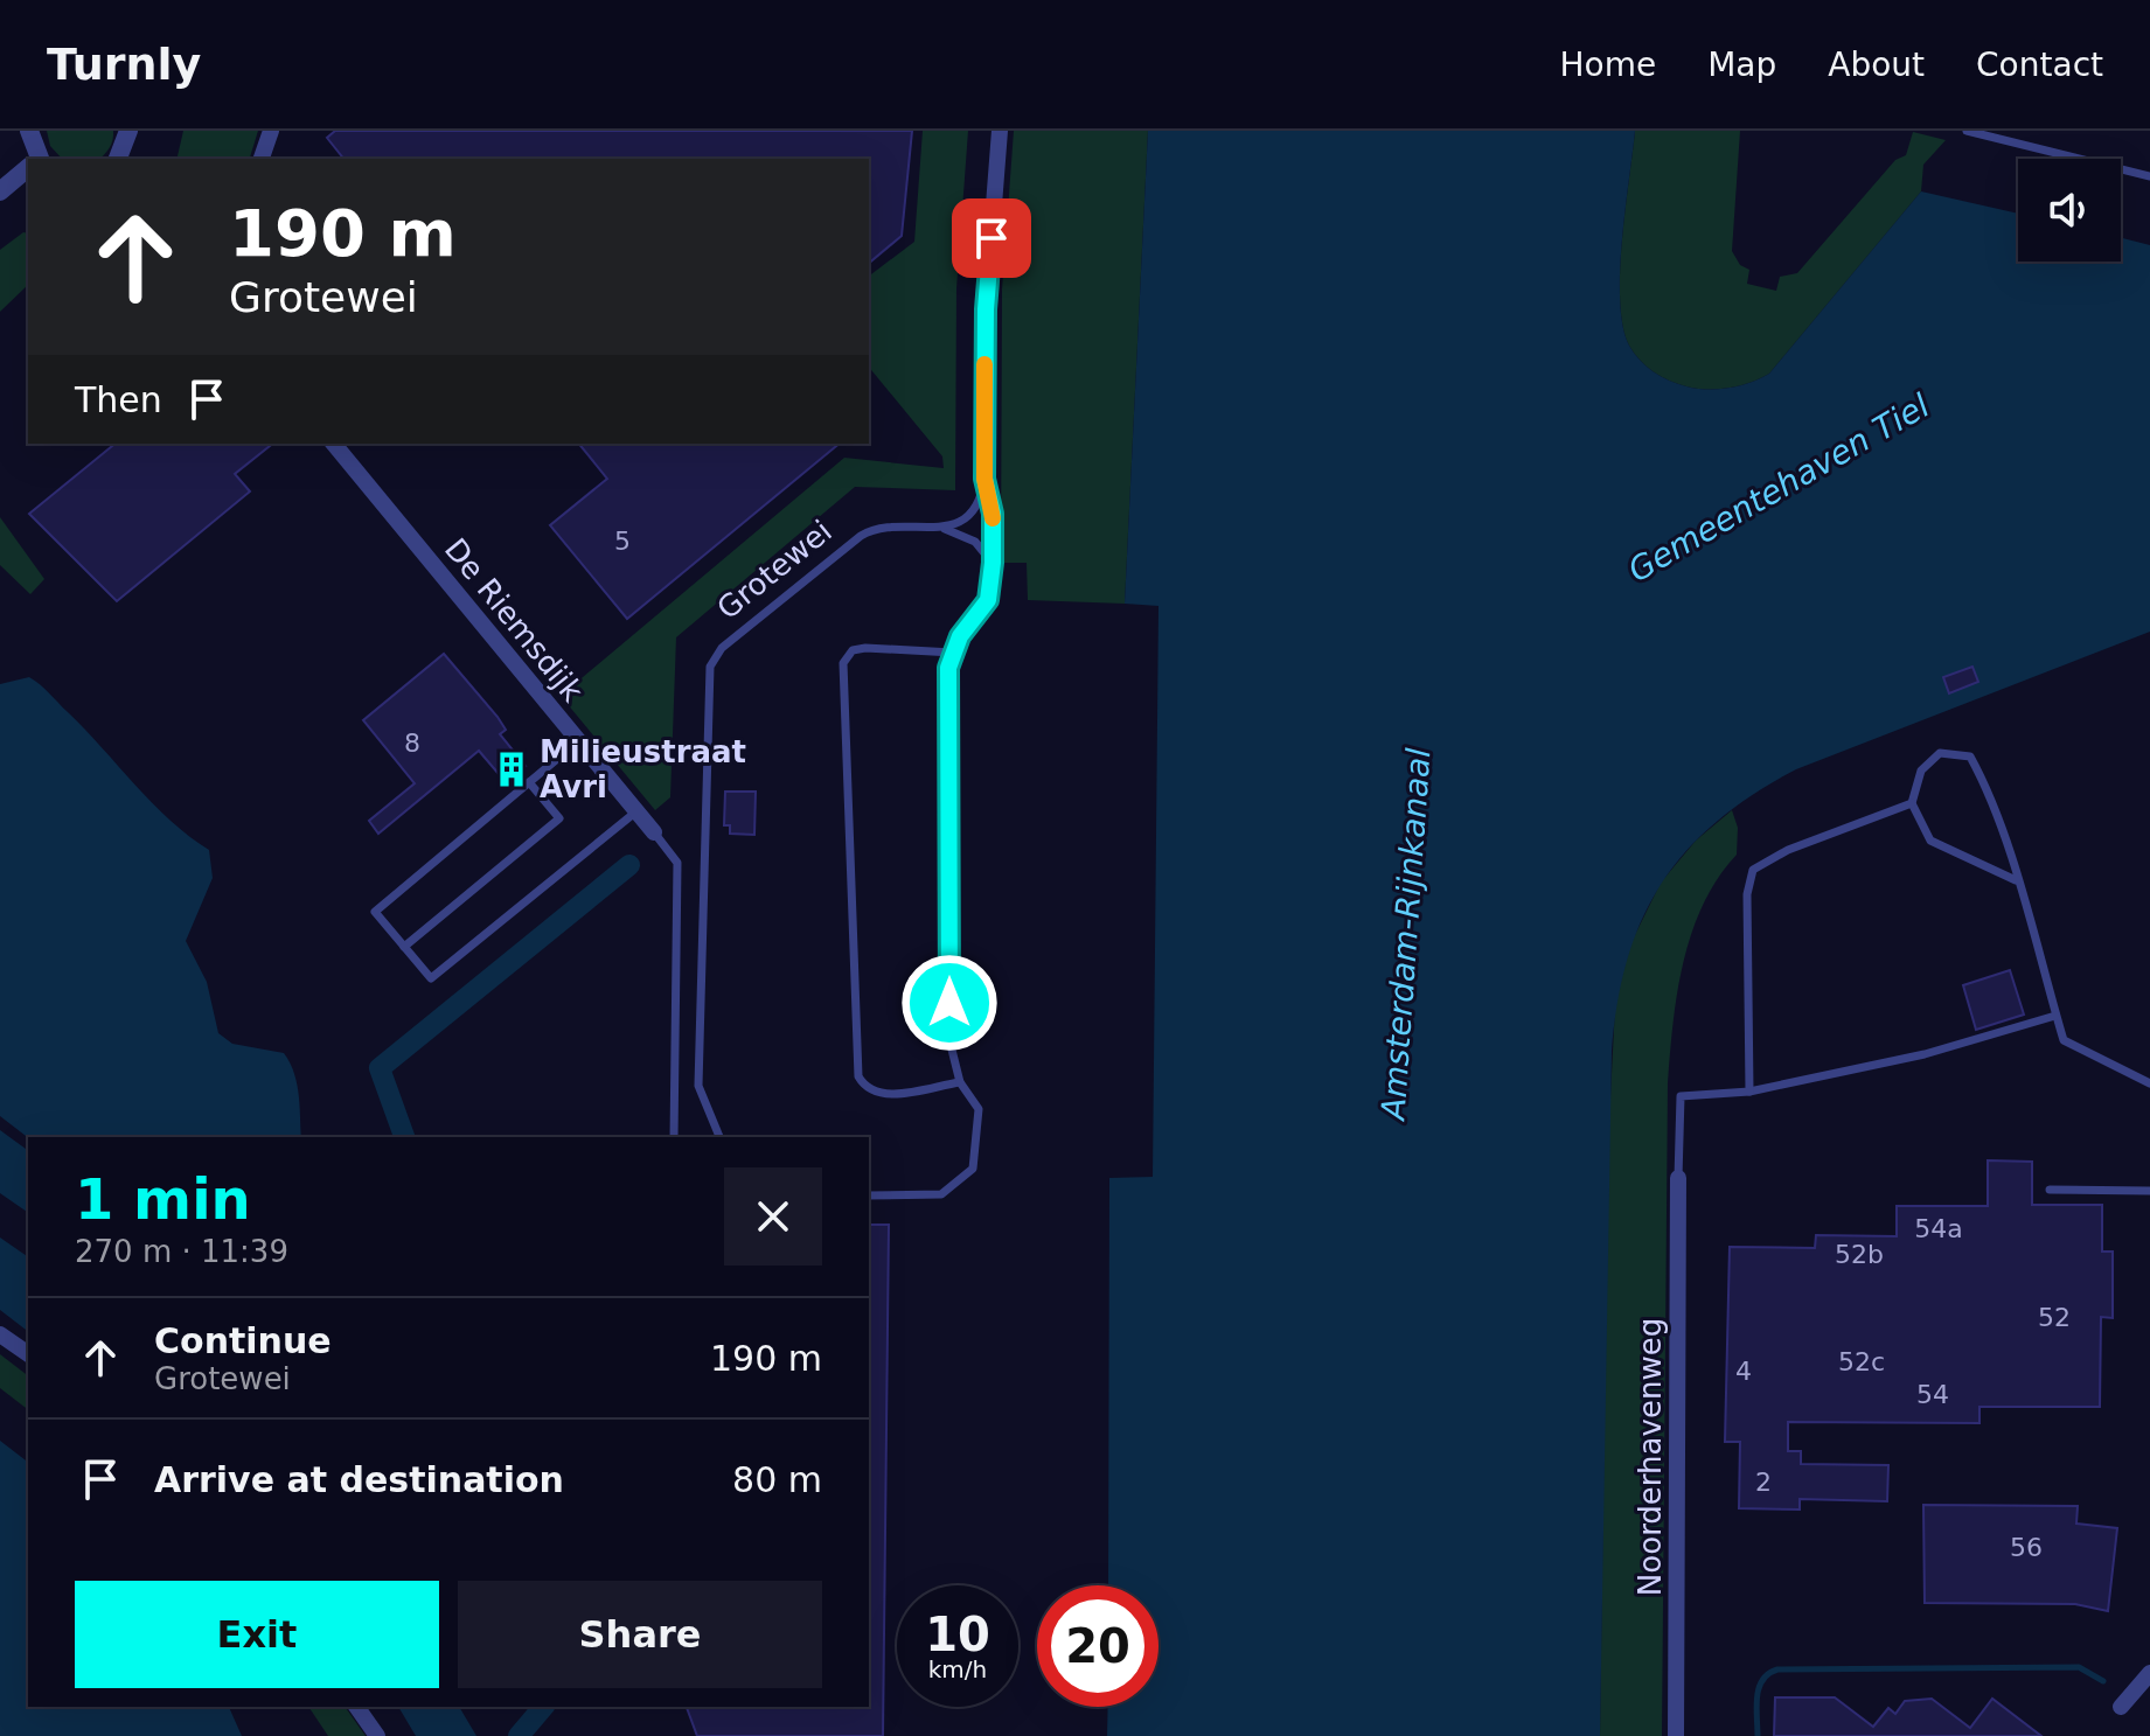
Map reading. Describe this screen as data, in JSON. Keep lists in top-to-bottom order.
{
  "streets": {
    "street": ["De Riemsdijk", "Noorderhavenweg"],
    "lane": ["Grotewei"]
  },
  "water": ["Gemeentehaven Tiel", "Amsterdam-Rijnkanaal"],
  "places": {
    "building": ["Milieustraat Avri"]
  },
  "house_numbers": [
    "5",
    "8",
    "54a",
    "52b",
    "52",
    "52c",
    "4",
    "54",
    "2",
    "56"
  ],
  "page": {
    "header": "Turnly",
    "nav": [
      "Home",
      "Map",
      "About",
      "Contact"
    ],
    "turn": ["190 m", "Grotewei"],
    "then": "Then",
    "heading": ["1 min", "270 m · 11:39"],
    "list": [
      {
        "name": "Continue",
        "note": "Grotewei",
        "value": "190 m"
      },
      {
        "name": "Arrive at destination",
        "value": "80 m"
      }
    ],
    "buttons": ["Exit", "Share"],
    "speed": "10 km/h",
    "limit": "20"
  }
}
